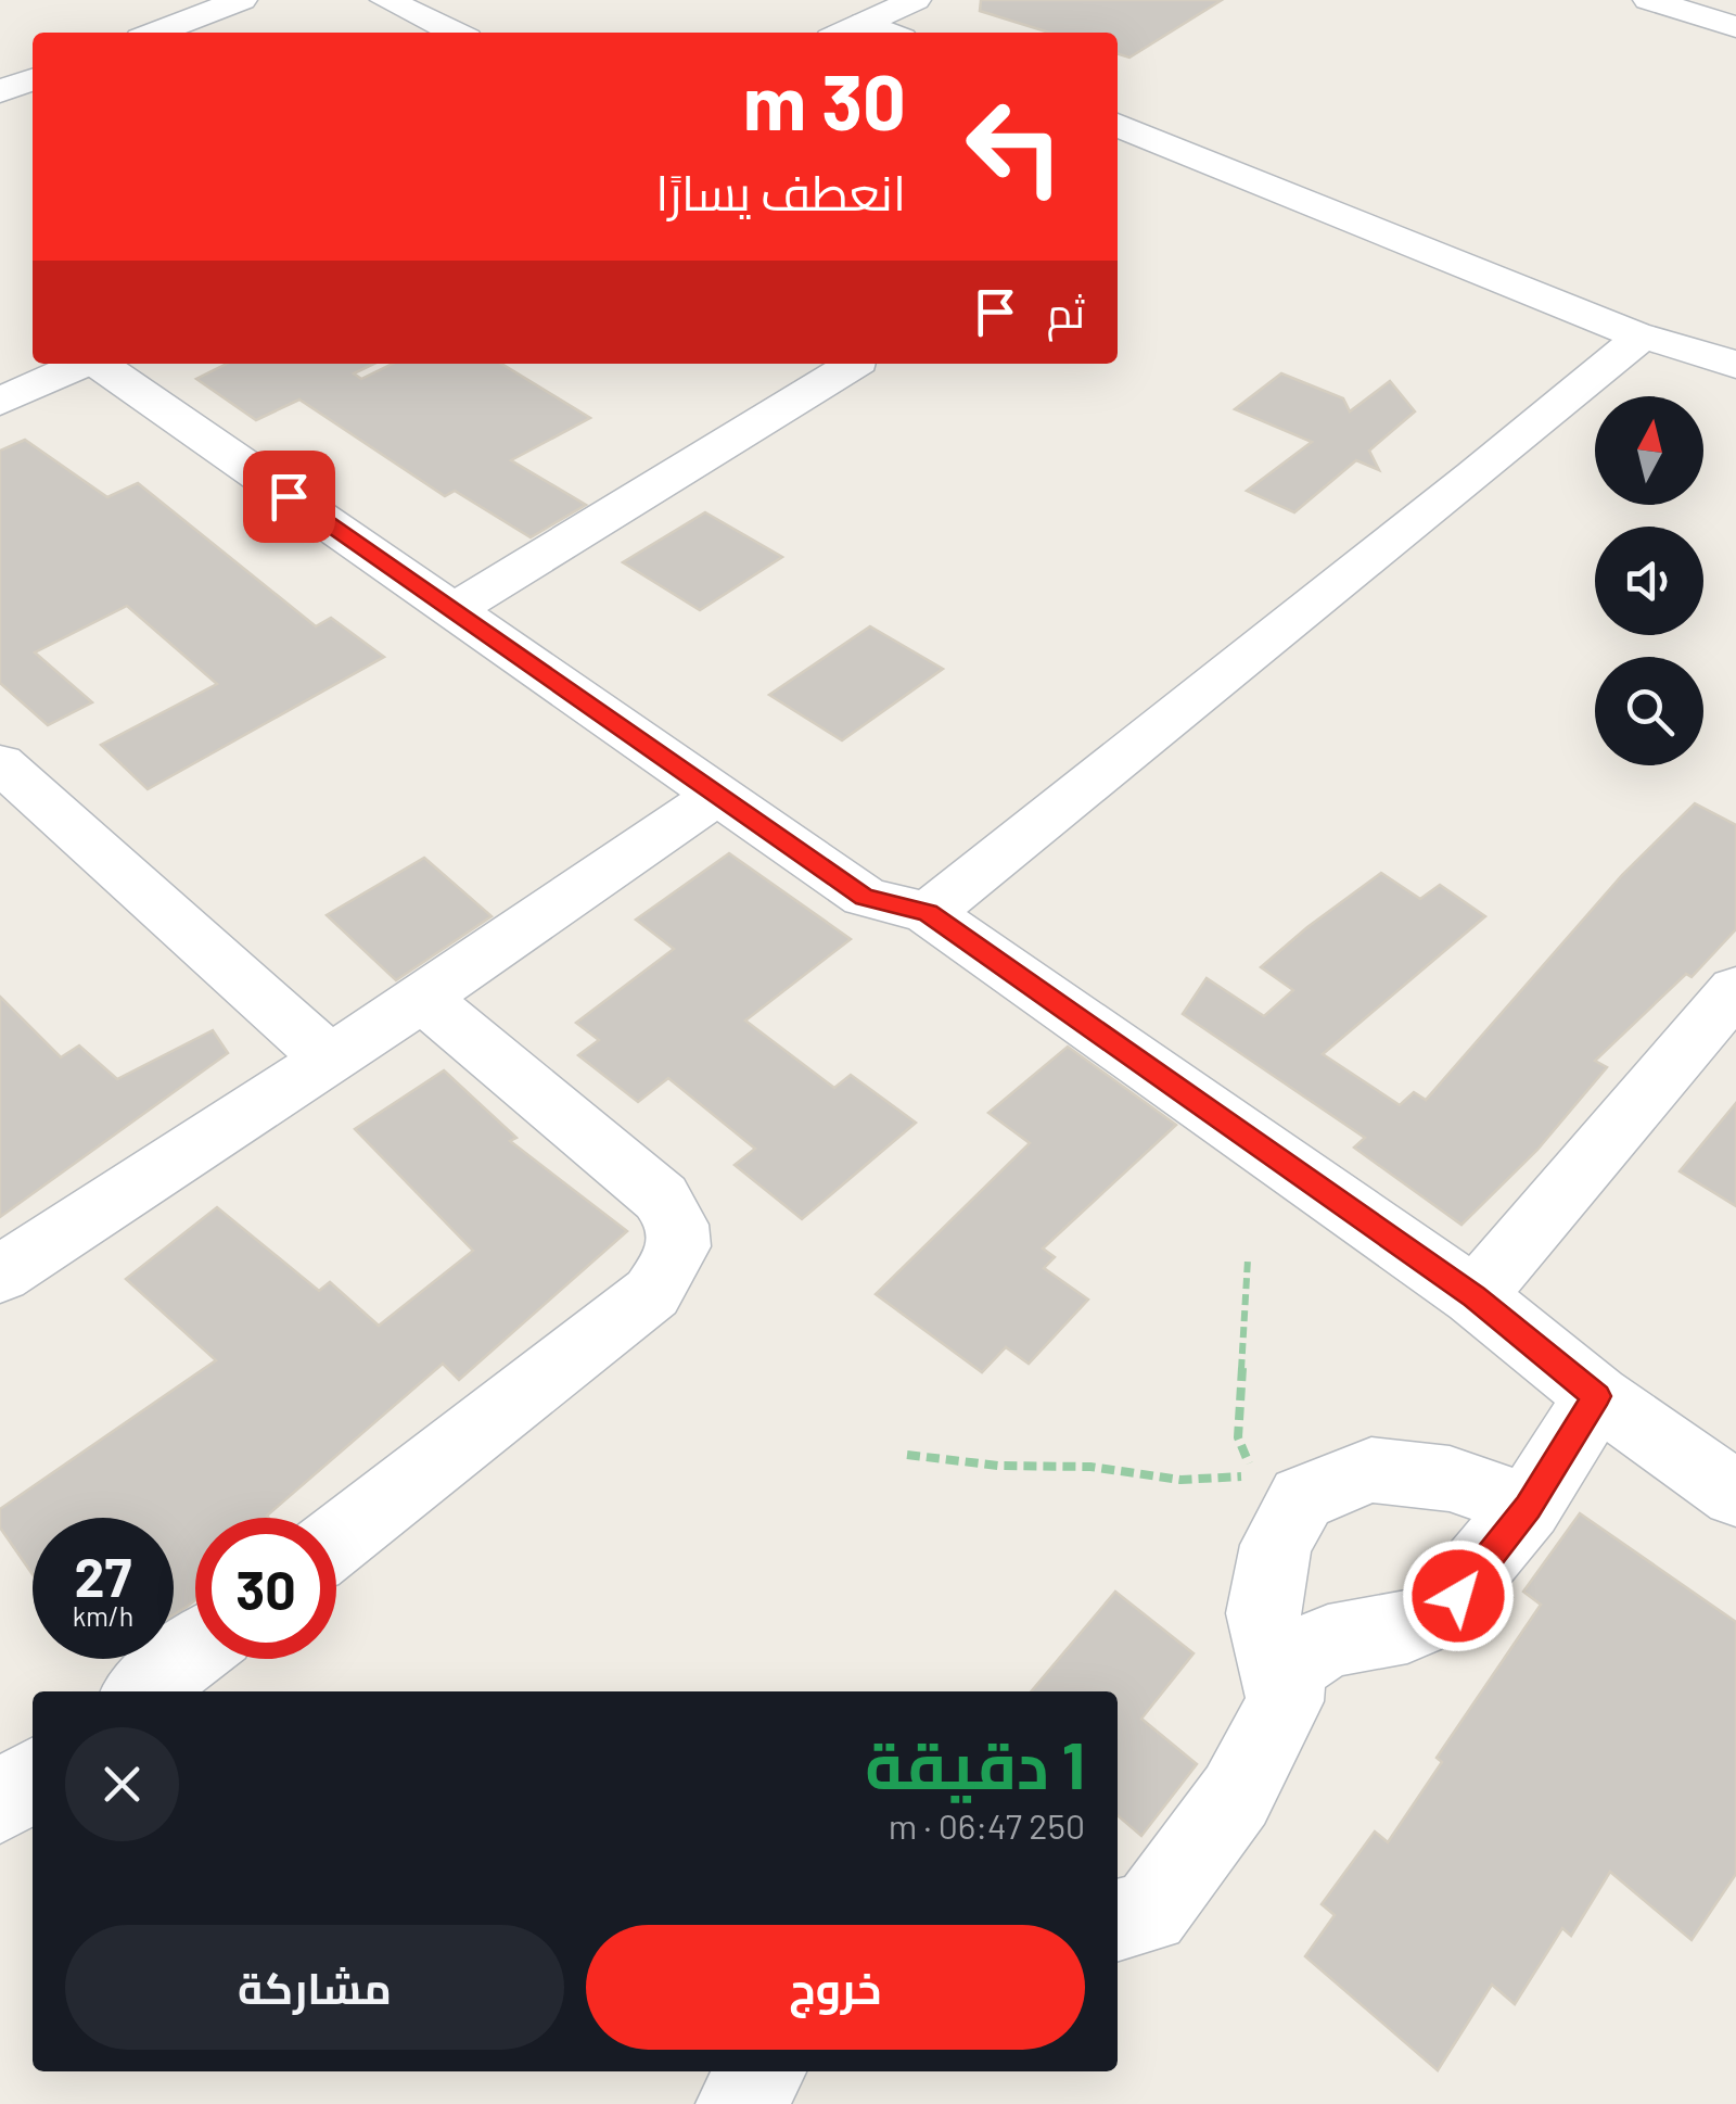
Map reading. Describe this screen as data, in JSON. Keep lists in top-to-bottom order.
{
  "north": "top",
  "page": {
    "turn": ["30 m", "انعطف يسارًا"],
    "then": "ثم",
    "speed": "27 km/h",
    "limit": "30",
    "heading": ["1 دقيقة", "250 m · 06:47"],
    "buttons": ["خروج", "مشاركة"]
  }
}
